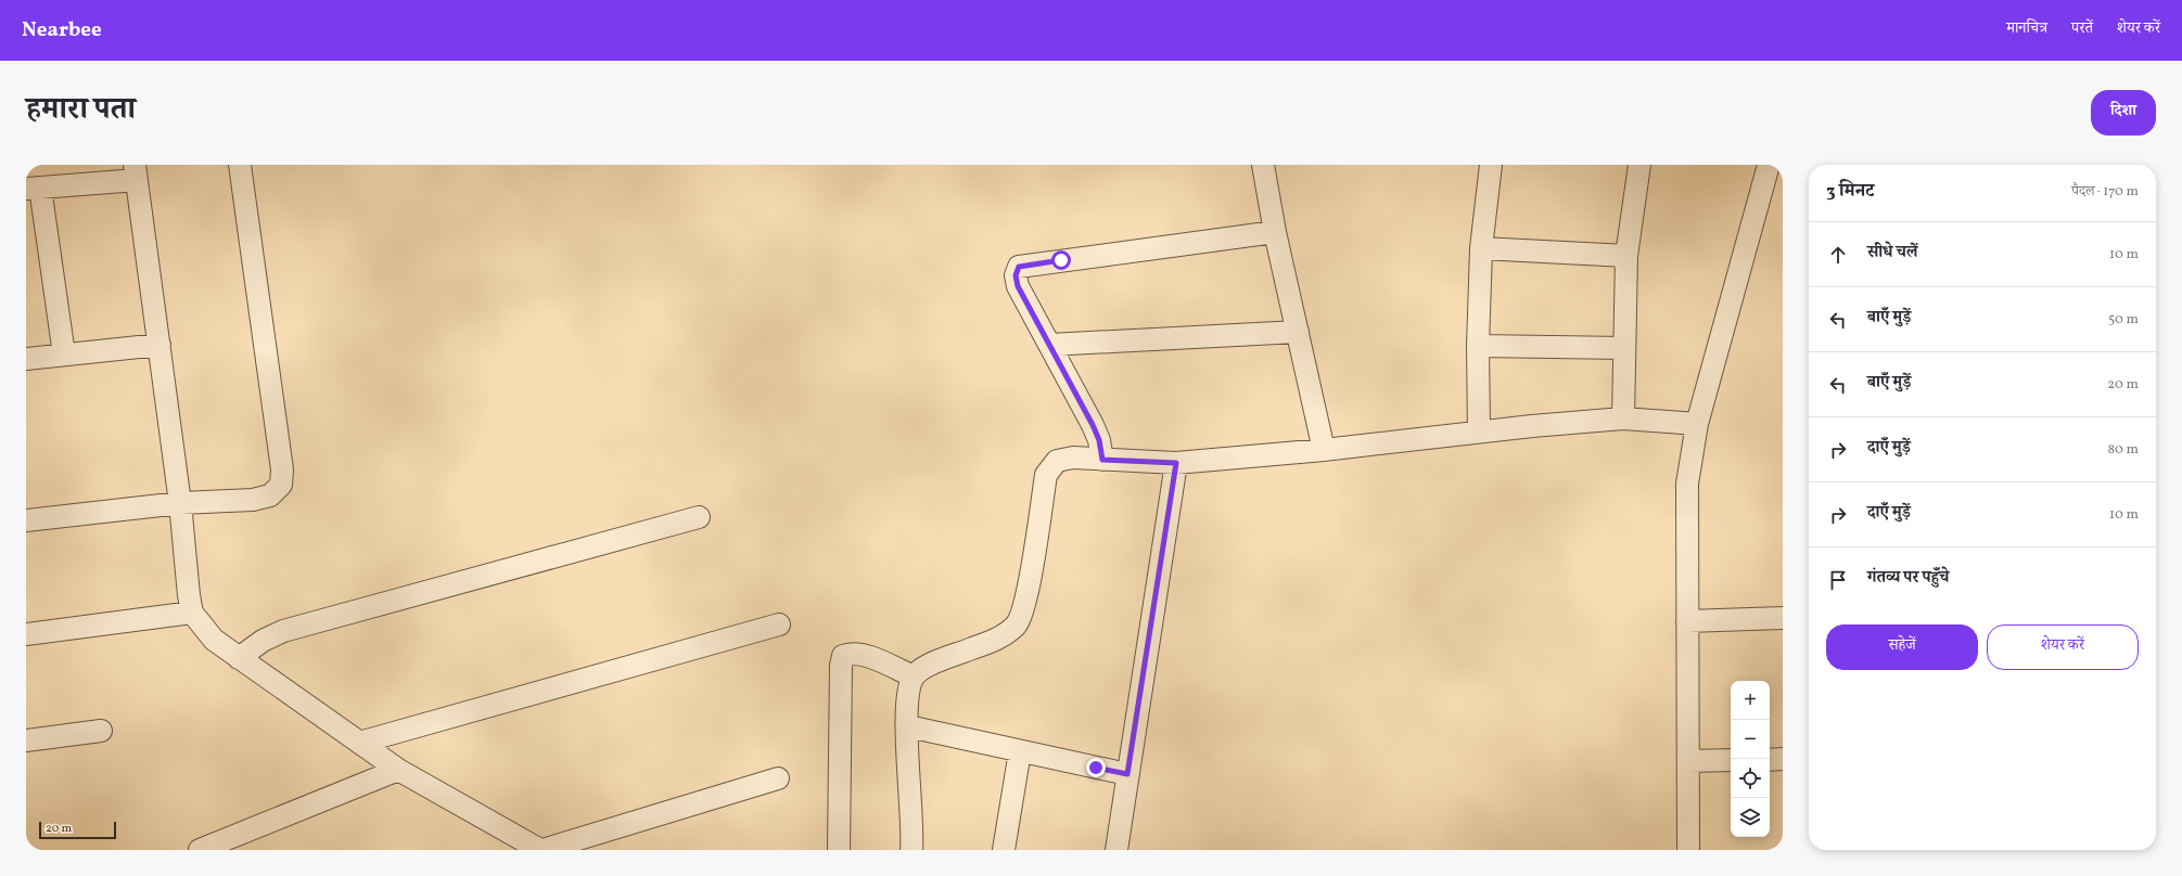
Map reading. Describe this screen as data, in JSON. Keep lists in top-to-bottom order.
{
  "scale_bar": "20 m",
  "page": {
    "header": "Nearbee",
    "nav": ["मानचित्र", "परतें", "शेयर करें"],
    "title": "हमारा पता",
    "buttons": [
      "दिशा",
      ["सहेजें", "शेयर करें"]
    ],
    "heading": ["3 मिनट", "पैदल · 170 m"],
    "list": [
      ["सीधे चलें", "10 m"],
      ["बाएँ मुड़ें", "50 m"],
      ["बाएँ मुड़ें", "20 m"],
      ["दाएँ मुड़ें", "80 m"],
      ["दाएँ मुड़ें", "10 m"],
      "गंतव्य पर पहुँचे"
    ],
    "map_buttons": ["+", "−"],
    "scale": "20 m"
  }
}
